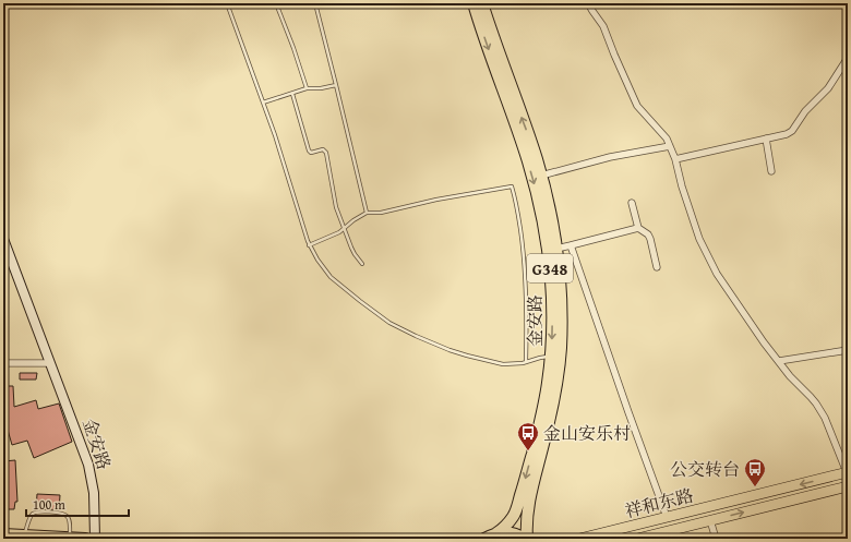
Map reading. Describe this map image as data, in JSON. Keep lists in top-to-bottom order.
{
  "streets": {
    "highway": ["G348", "金安路"],
    "main road": ["祥和东路"]
  },
  "crossings": [
    ["G348", "金安路"]
  ],
  "places": {
    "bus stop": ["金山安乐村", "公交转台"]
  },
  "scale_bar": "100 m"
}
